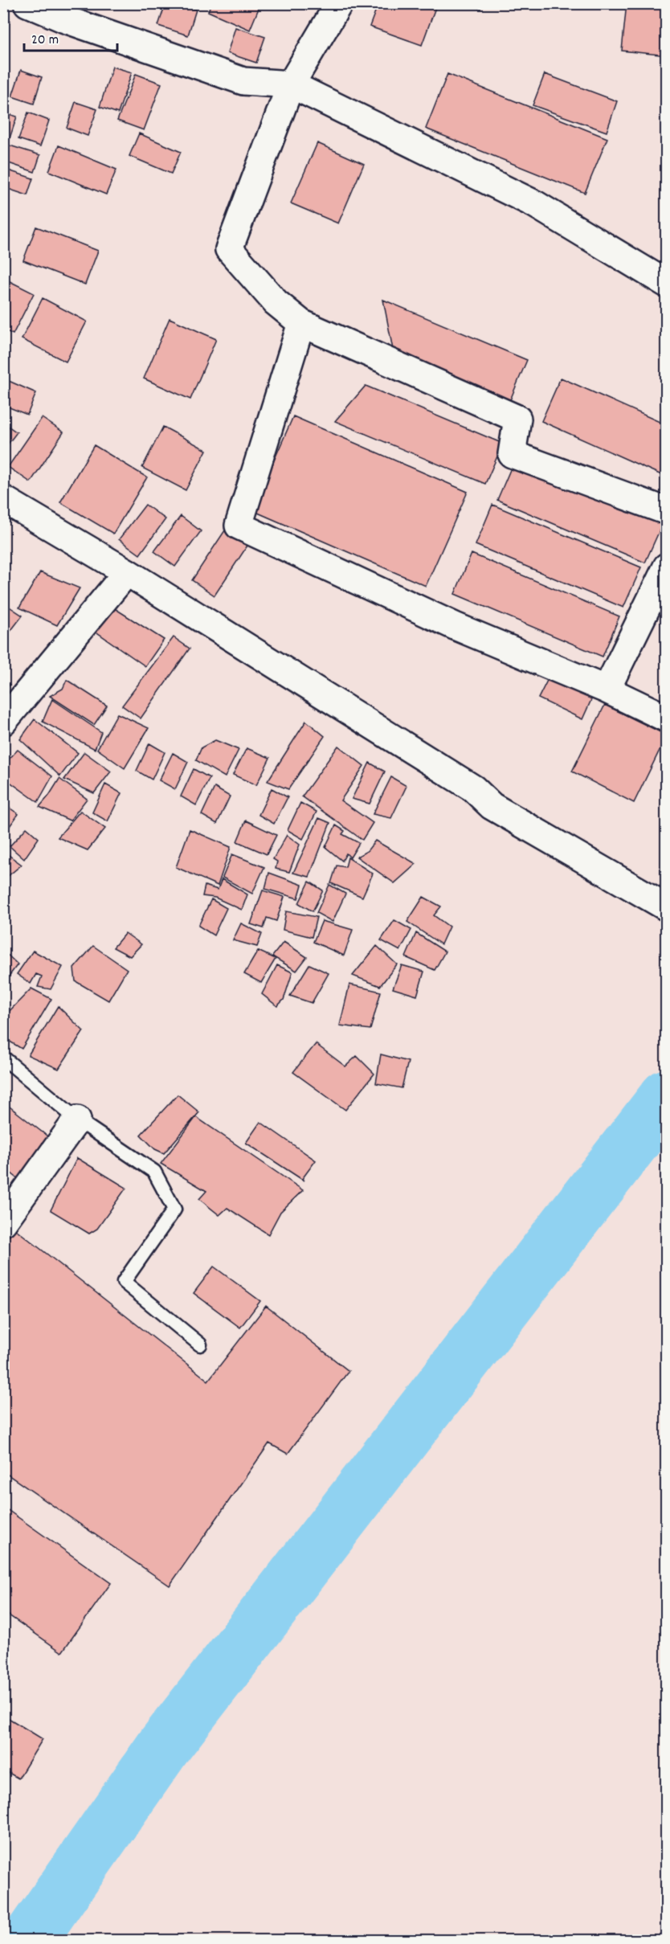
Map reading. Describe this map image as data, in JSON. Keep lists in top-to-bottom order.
{
  "scale_bar": "20 m"
}
